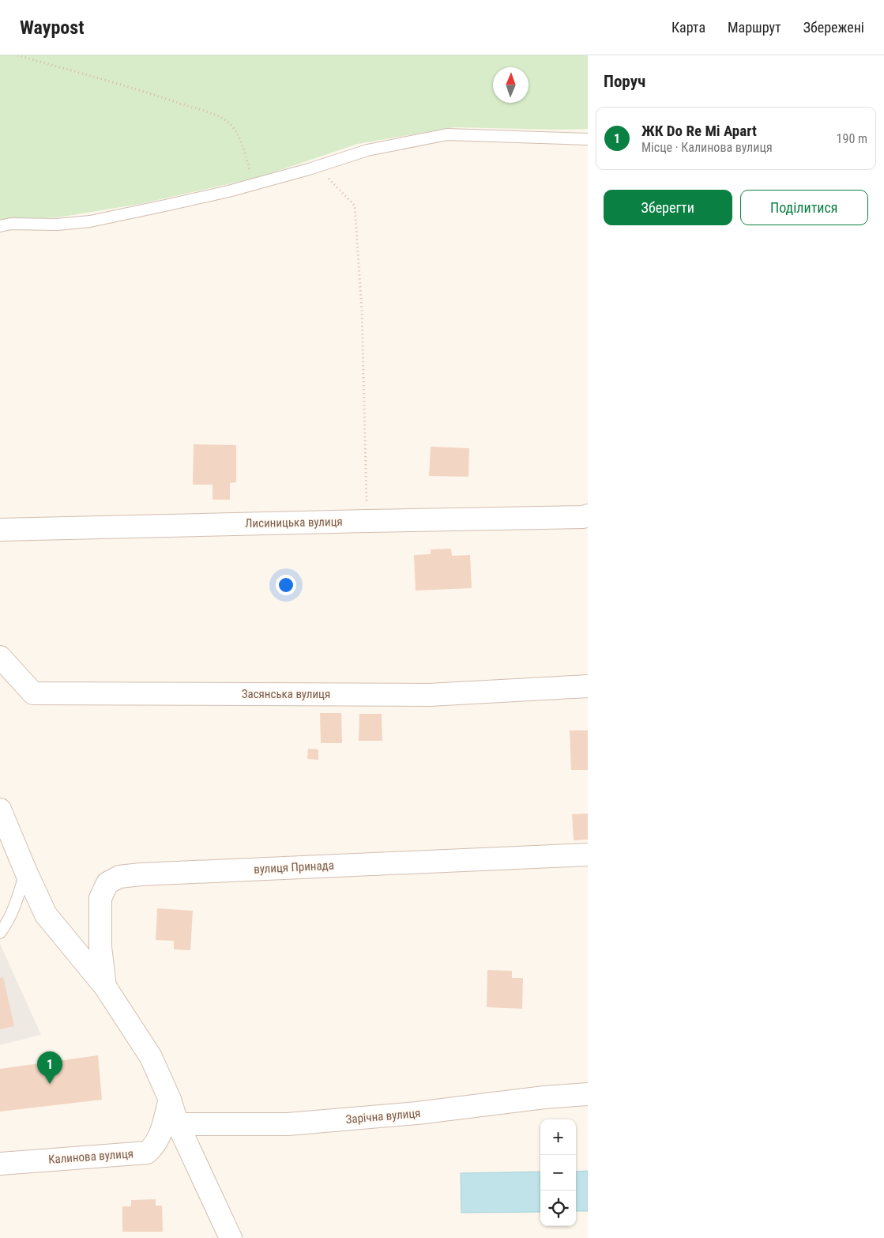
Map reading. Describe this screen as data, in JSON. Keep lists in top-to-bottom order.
{
  "streets": {
    "street": [
      "Лисиницька вулиця",
      "Засянська вулиця",
      "вулиця Принада",
      "Зарічна вулиця",
      "Калинова вулиця"
    ]
  },
  "north": "top",
  "page": {
    "header": "Waypost",
    "nav": ["Карта", "Маршрут", "Збережені"],
    "heading": "Поруч",
    "list": [
      {
        "mark": "1",
        "name": "ЖК Do Re Mi Apart",
        "note": "Місце · Калинова вулиця",
        "value": "190 m"
      }
    ],
    "buttons": ["Зберегти", "Поділитися"],
    "pins": "1",
    "map_buttons": ["+", "−"]
  }
}
